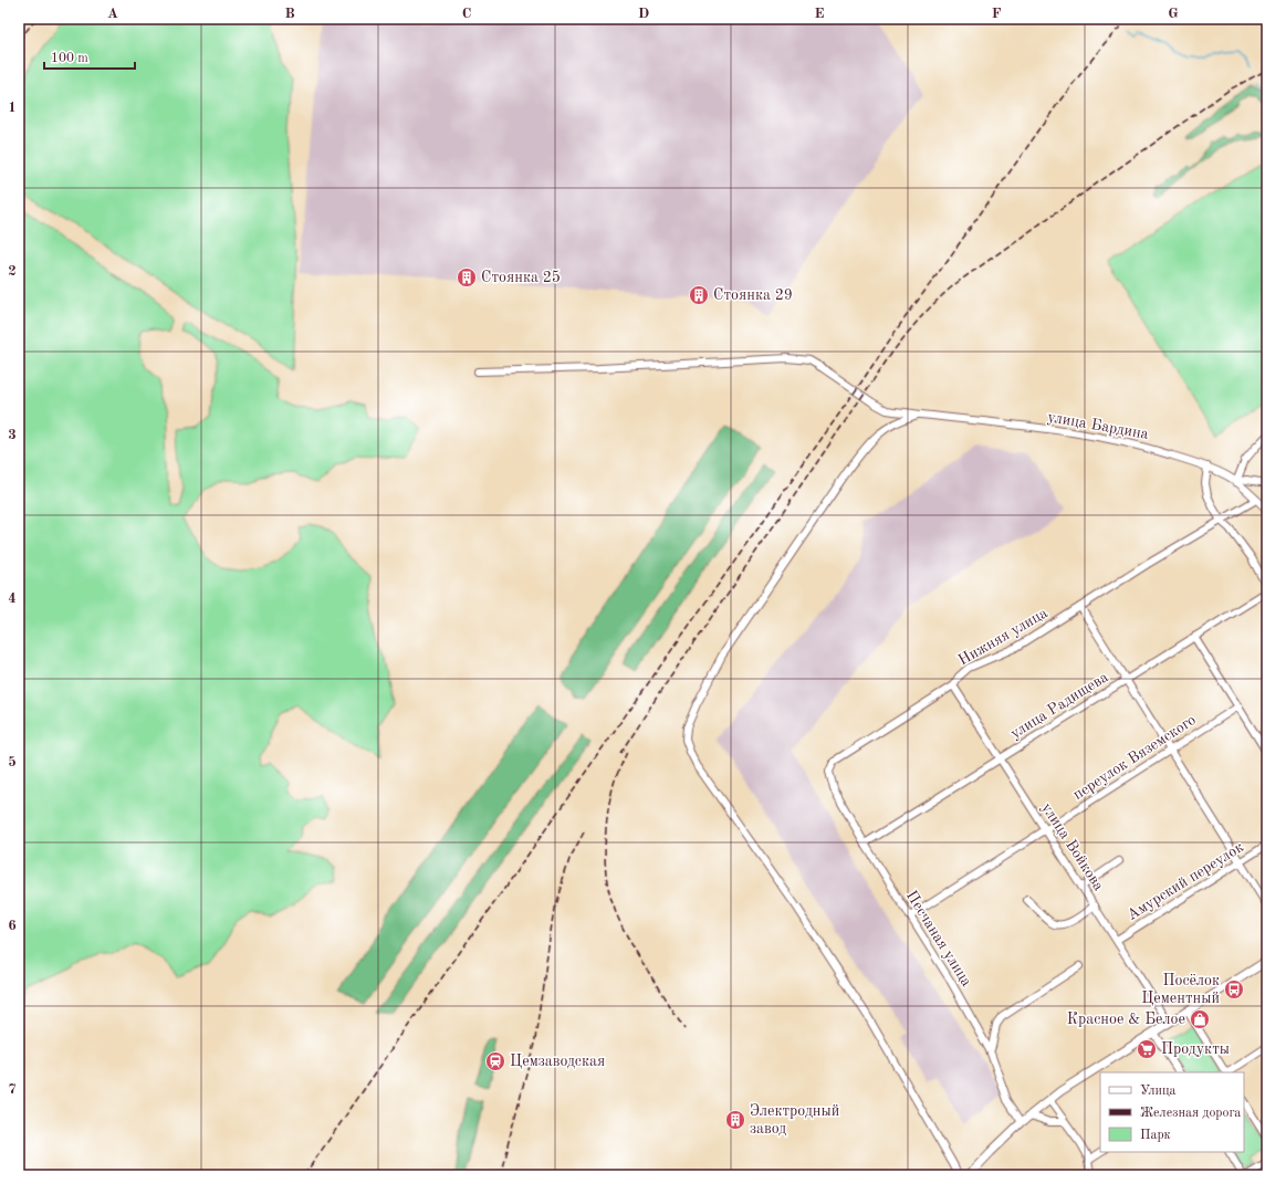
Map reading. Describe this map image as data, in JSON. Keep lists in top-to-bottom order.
{
  "streets": {
    "street": [
      "улица Бардина",
      "Нижняя улица",
      "улица Радищева",
      "переулок Вяземского",
      "улица Войкова",
      "Амурский переулок",
      "Песчаная улица"
    ]
  },
  "crossings": [
    ["улица Бардина", "Нижняя улица"],
    ["Нижняя улица", "улица Войкова"],
    ["Нижняя улица", "Песчаная улица"],
    ["улица Радищева", "улица Войкова"],
    ["улица Радищева", "Песчаная улица"],
    ["переулок Вяземского", "улица Войкова"],
    ["переулок Вяземского", "Песчаная улица"],
    ["улица Войкова", "Амурский переулок"]
  ],
  "places": {
    "building": ["Стоянка 25", "Стоянка 29", "Электродный завод"],
    "bus stop": ["Посёлок Цементный"],
    "shop": ["Красное & Белое"],
    "supermarket": ["Продукты"],
    "station": ["Цемзаводская"]
  },
  "legend": ["Улица", "Железная дорога", "Парк"],
  "scale_bar": "100 m",
  "grid": {
    "columns": [
      "A",
      "B",
      "C",
      "D",
      "E",
      "F",
      "G"
    ],
    "rows": [
      "1",
      "2",
      "3",
      "4",
      "5",
      "6",
      "7"
    ]
  }
}
